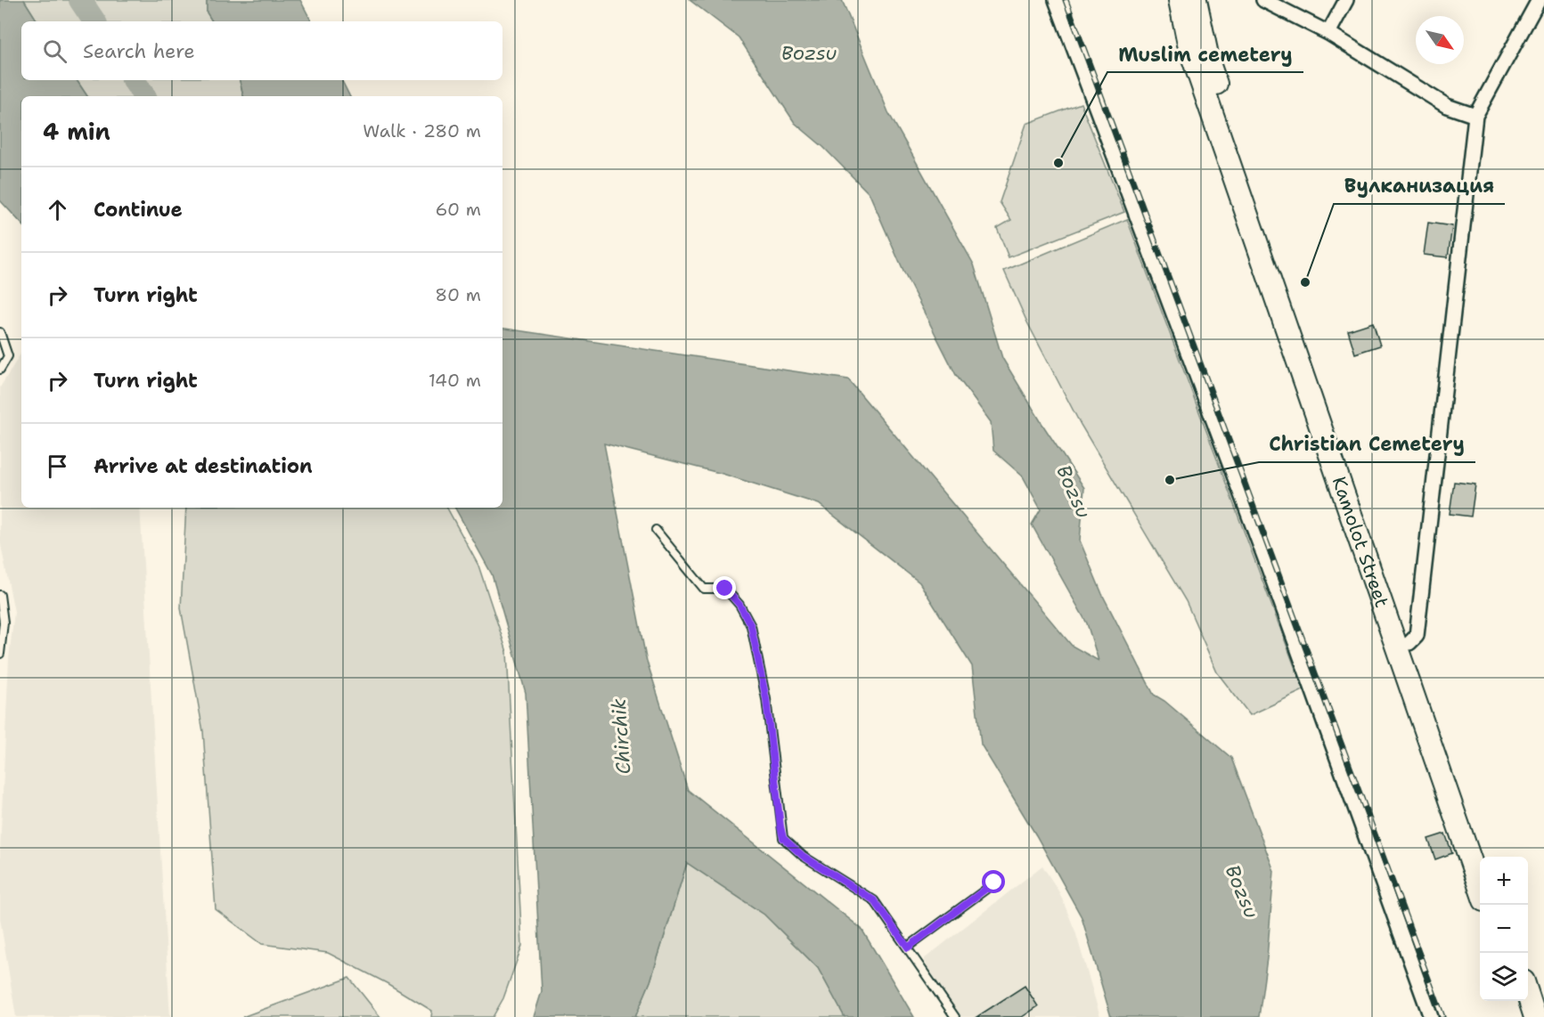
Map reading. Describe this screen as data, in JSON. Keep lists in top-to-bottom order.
{
  "streets": {
    "main road": ["Kamolot Street"]
  },
  "water": ["Bozsu", "Chirchik"],
  "places": ["Muslim cemetery", "Вулканизация", "Christian Cemetery"],
  "north": "bottom right",
  "page": {
    "search": "Search here",
    "heading": ["4 min", "Walk · 280 m"],
    "list": [
      ["Continue", "60 m"],
      ["Turn right", "80 m"],
      ["Turn right", "140 m"],
      "Arrive at destination"
    ],
    "map_buttons": ["+", "−"]
  }
}
